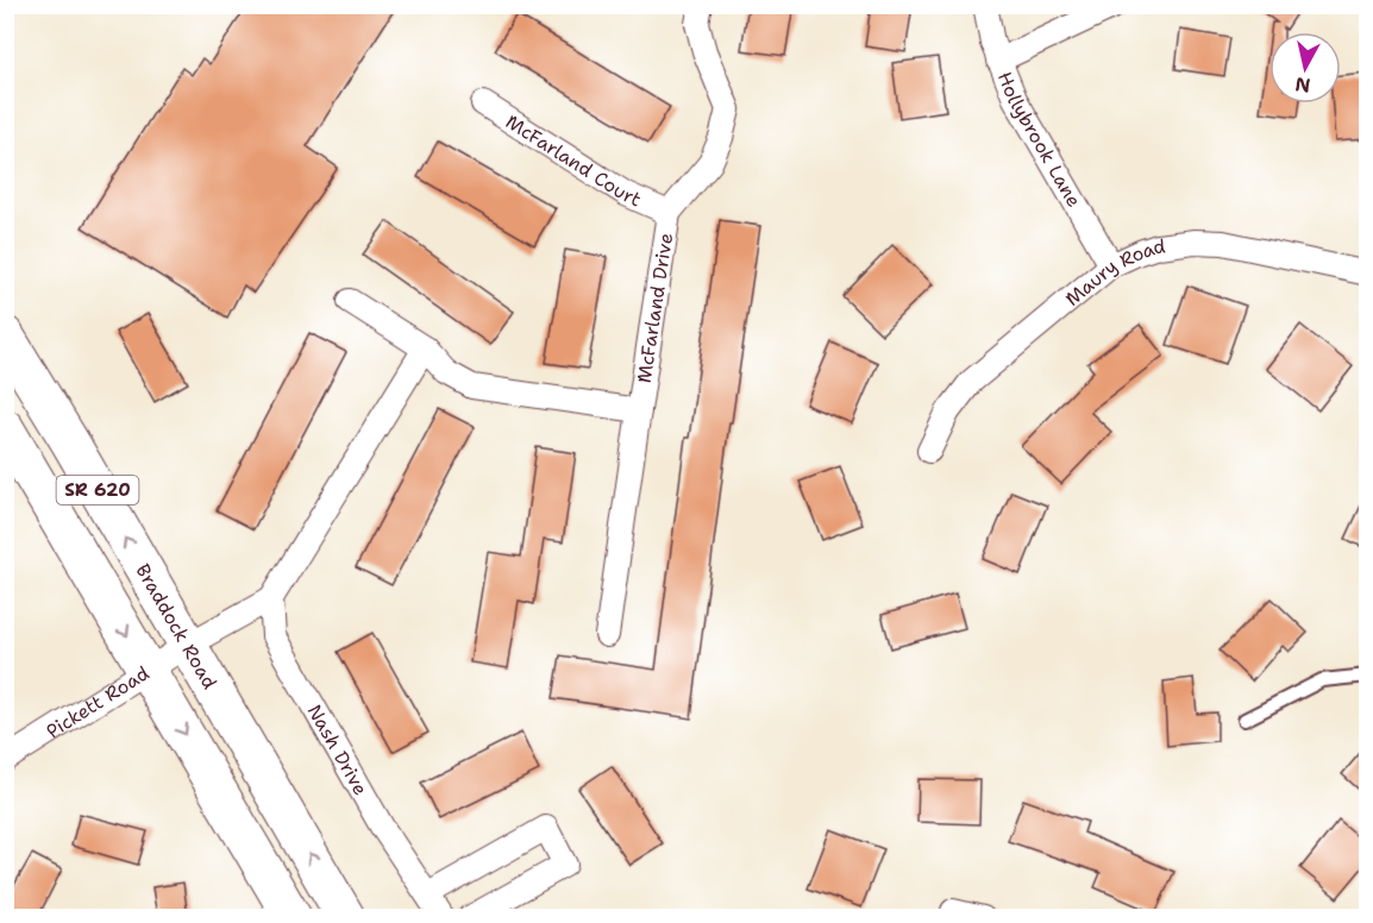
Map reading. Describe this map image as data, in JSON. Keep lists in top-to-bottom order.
{
  "streets": {
    "main road": ["SR 620", "Braddock Road"],
    "street": [
      "Hollybrook Lane",
      "McFarland Court",
      "Maury Road",
      "McFarland Drive",
      "Pickett Road",
      "Nash Drive"
    ]
  },
  "crossings": [
    ["Hollybrook Lane", "Maury Road"],
    ["McFarland Court", "McFarland Drive"],
    ["SR 620", "Pickett Road"],
    ["Braddock Road", "Pickett Road"]
  ],
  "north": "bottom"
}
